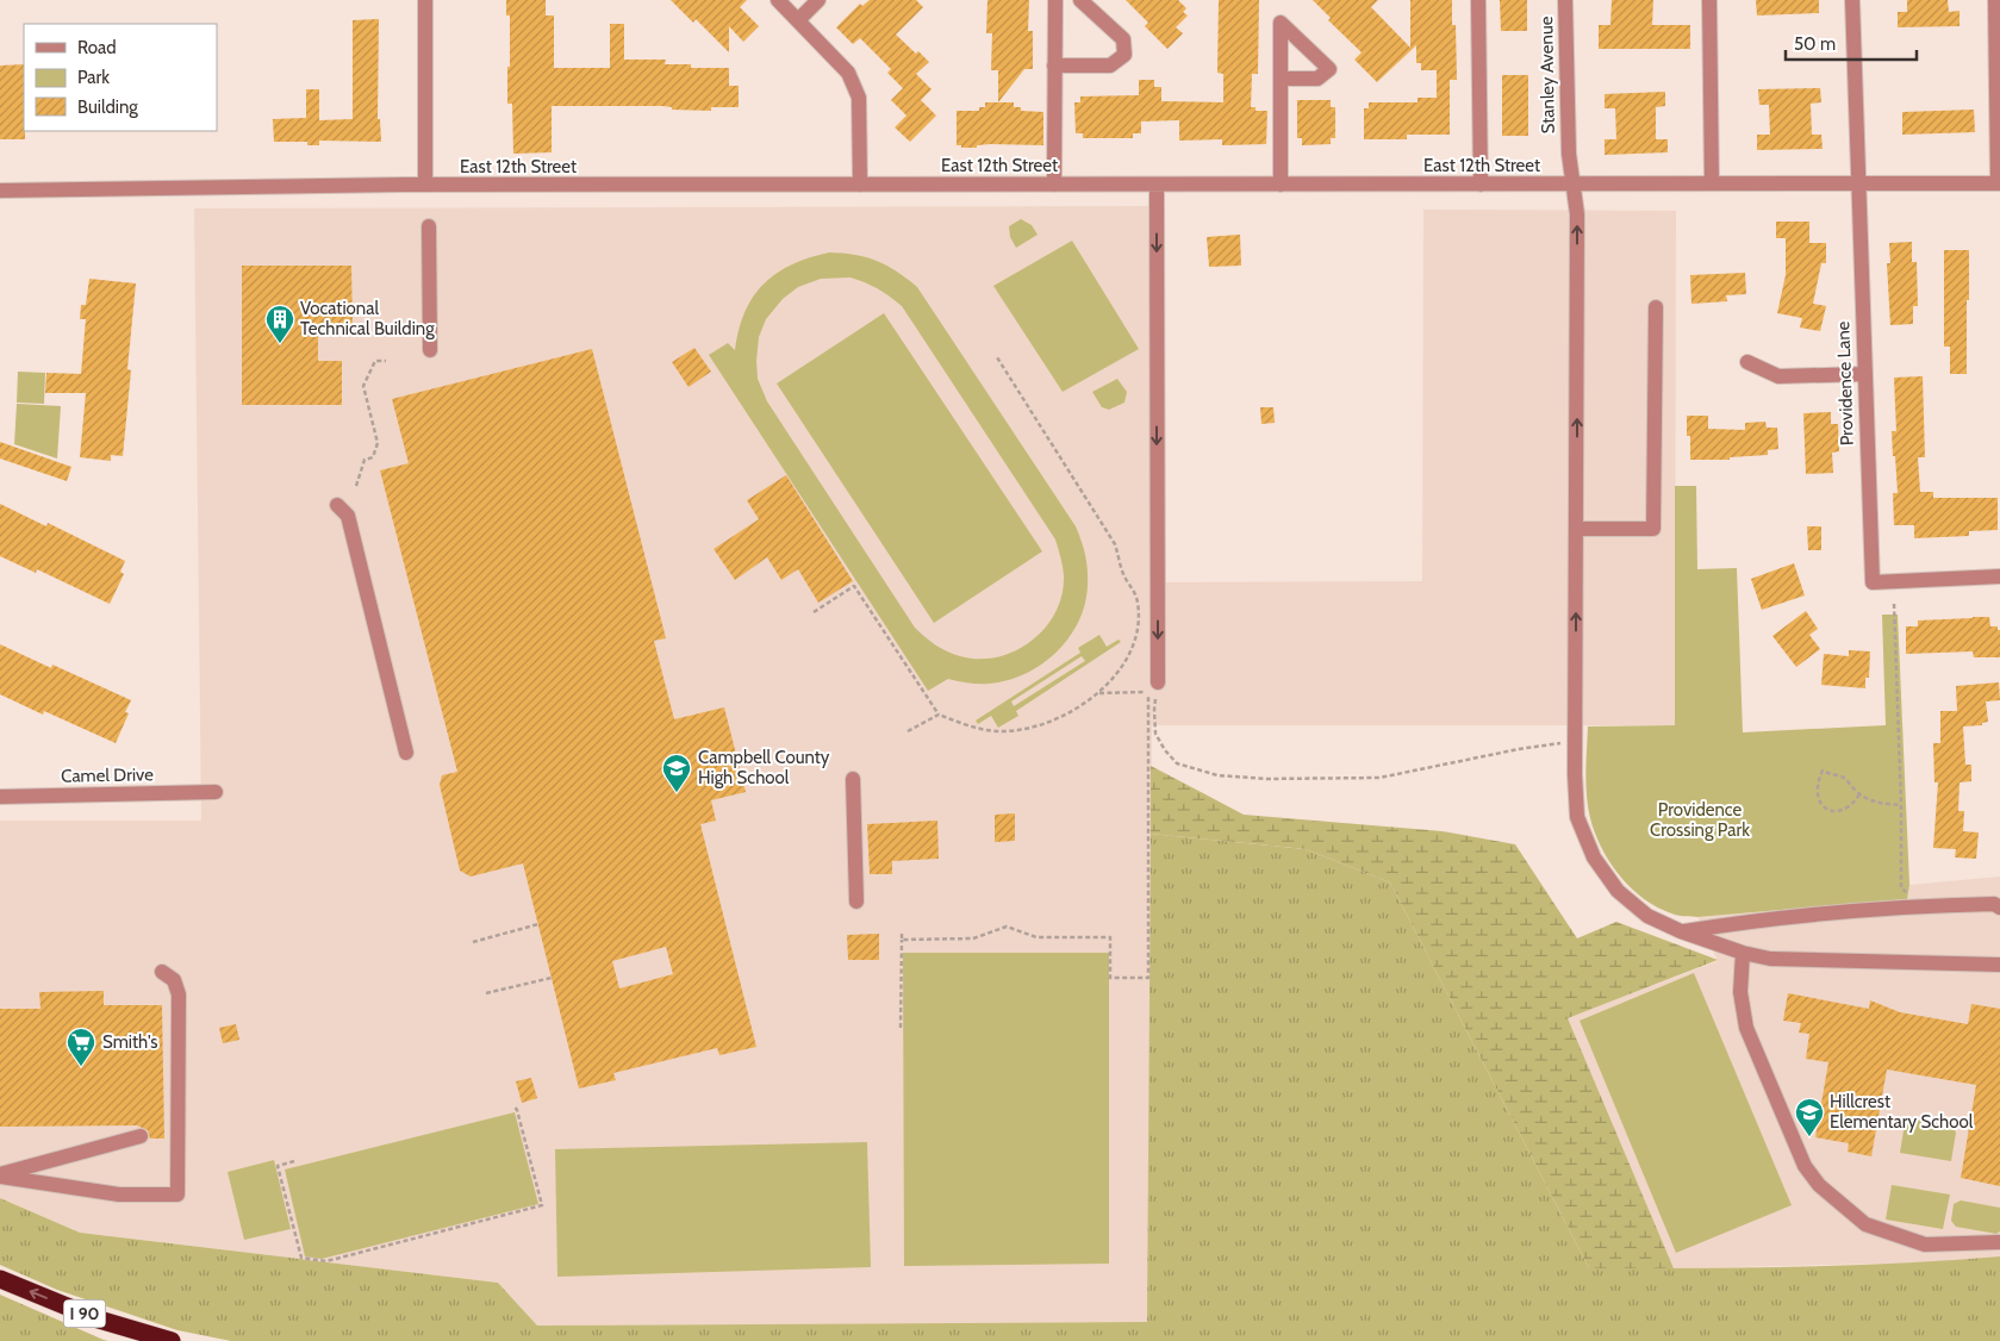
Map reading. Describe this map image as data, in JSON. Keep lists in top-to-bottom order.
{
  "streets": {
    "highway": ["I 90"],
    "street": [
      "Stanley Avenue",
      "East 12th Street",
      "Providence Lane",
      "Camel Drive"
    ]
  },
  "crossings": [
    ["Stanley Avenue", "East 12th Street"],
    ["East 12th Street", "Providence Lane"]
  ],
  "one_way": ["Stanley Avenue"],
  "parks": ["Providence Crossing Park"],
  "places": {
    "building": ["Vocational Technical Building"],
    "school or university": ["Campbell County High School", "Hillcrest Elementary School"],
    "supermarket": ["Smith's"]
  },
  "legend": ["Road", "Park", "Building"],
  "scale_bar": "50 m"
}
